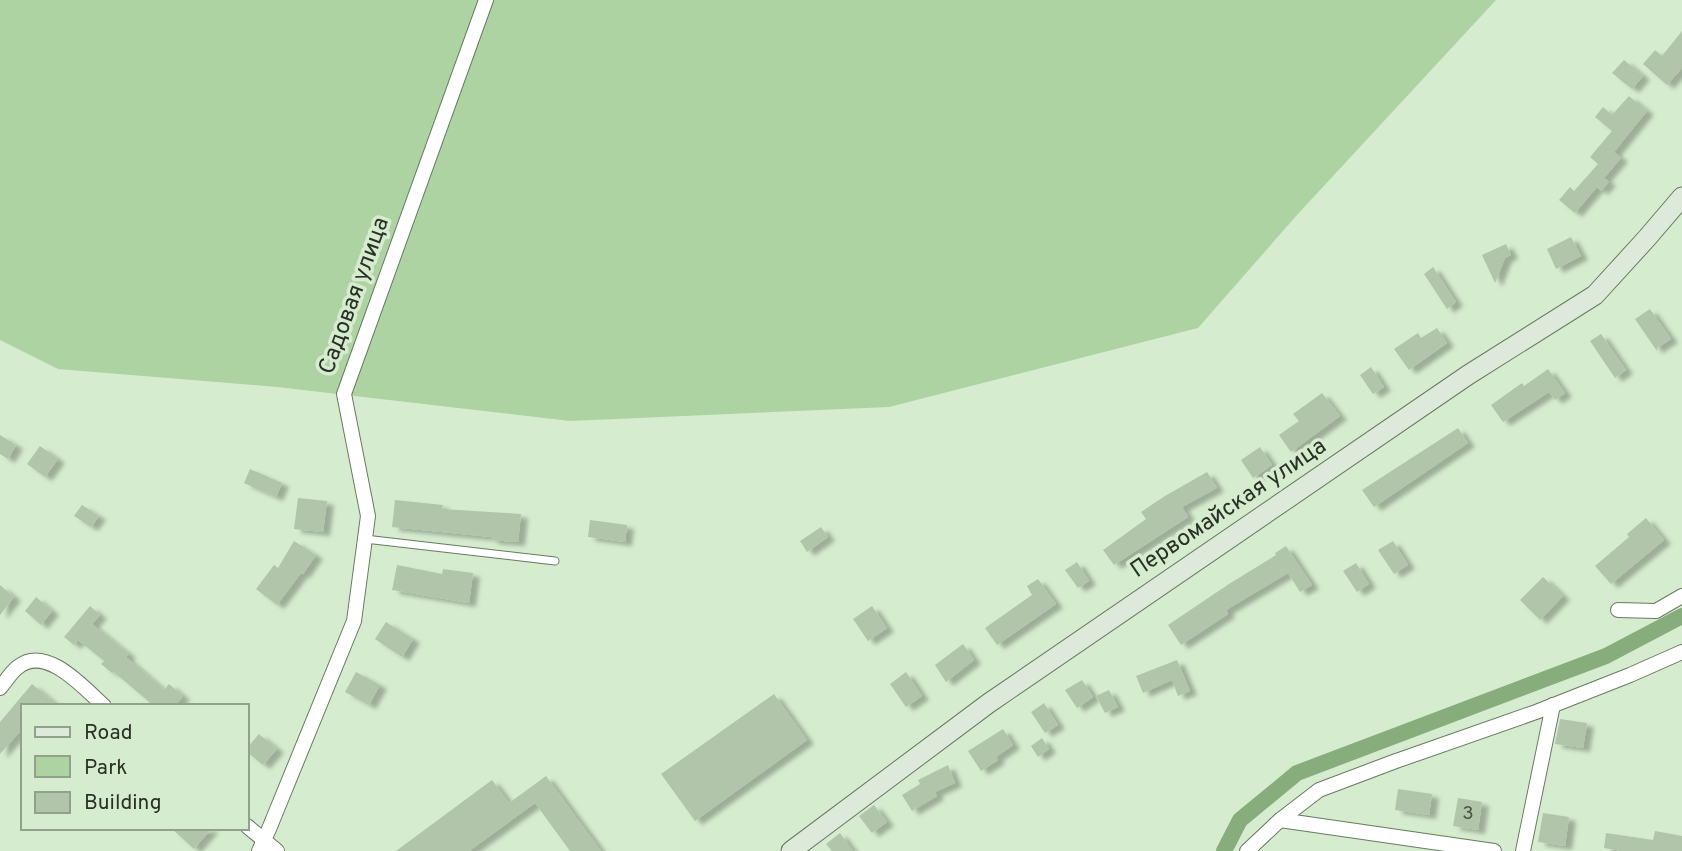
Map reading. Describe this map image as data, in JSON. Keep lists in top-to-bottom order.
{
  "streets": {
    "main road": ["Первомайская улица"],
    "street": ["Садовая улица"]
  },
  "house_numbers": ["3"],
  "legend": ["Road", "Park", "Building"]
}
